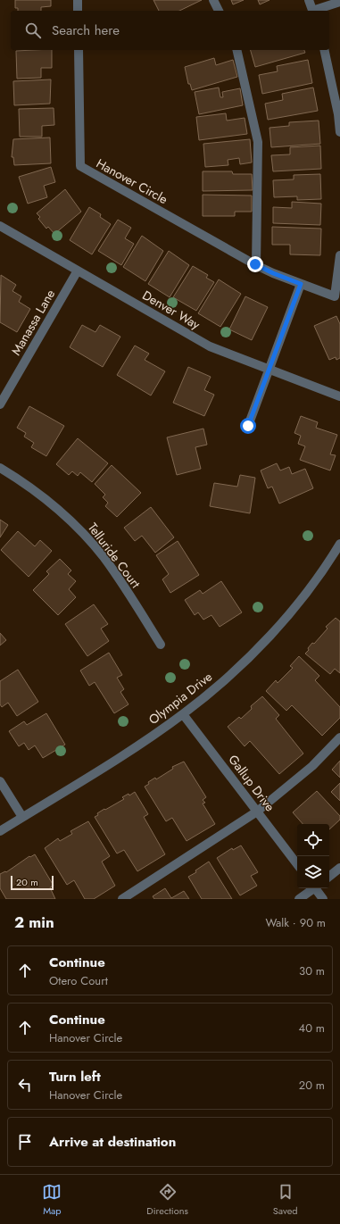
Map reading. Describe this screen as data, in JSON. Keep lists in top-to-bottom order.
{
  "streets": {
    "street": [
      "Hanover Circle",
      "Denver Way",
      "Manassa Lane",
      "Telluride Court",
      "Olympia Drive",
      "Gallup Drive"
    ]
  },
  "crossings": [
    ["Denver Way", "Manassa Lane"],
    ["Olympia Drive", "Gallup Drive"]
  ],
  "scale_bar": "20 m",
  "page": {
    "search": "Search here",
    "scale": "20 m",
    "heading": ["2 min", "Walk · 90 m"],
    "list": [
      ["Continue", "Otero Court", "30 m"],
      ["Continue", "Hanover Circle", "40 m"],
      ["Turn left", "Hanover Circle", "20 m"],
      "Arrive at destination"
    ],
    "nav": ["Map", "Directions", "Saved"]
  }
}
